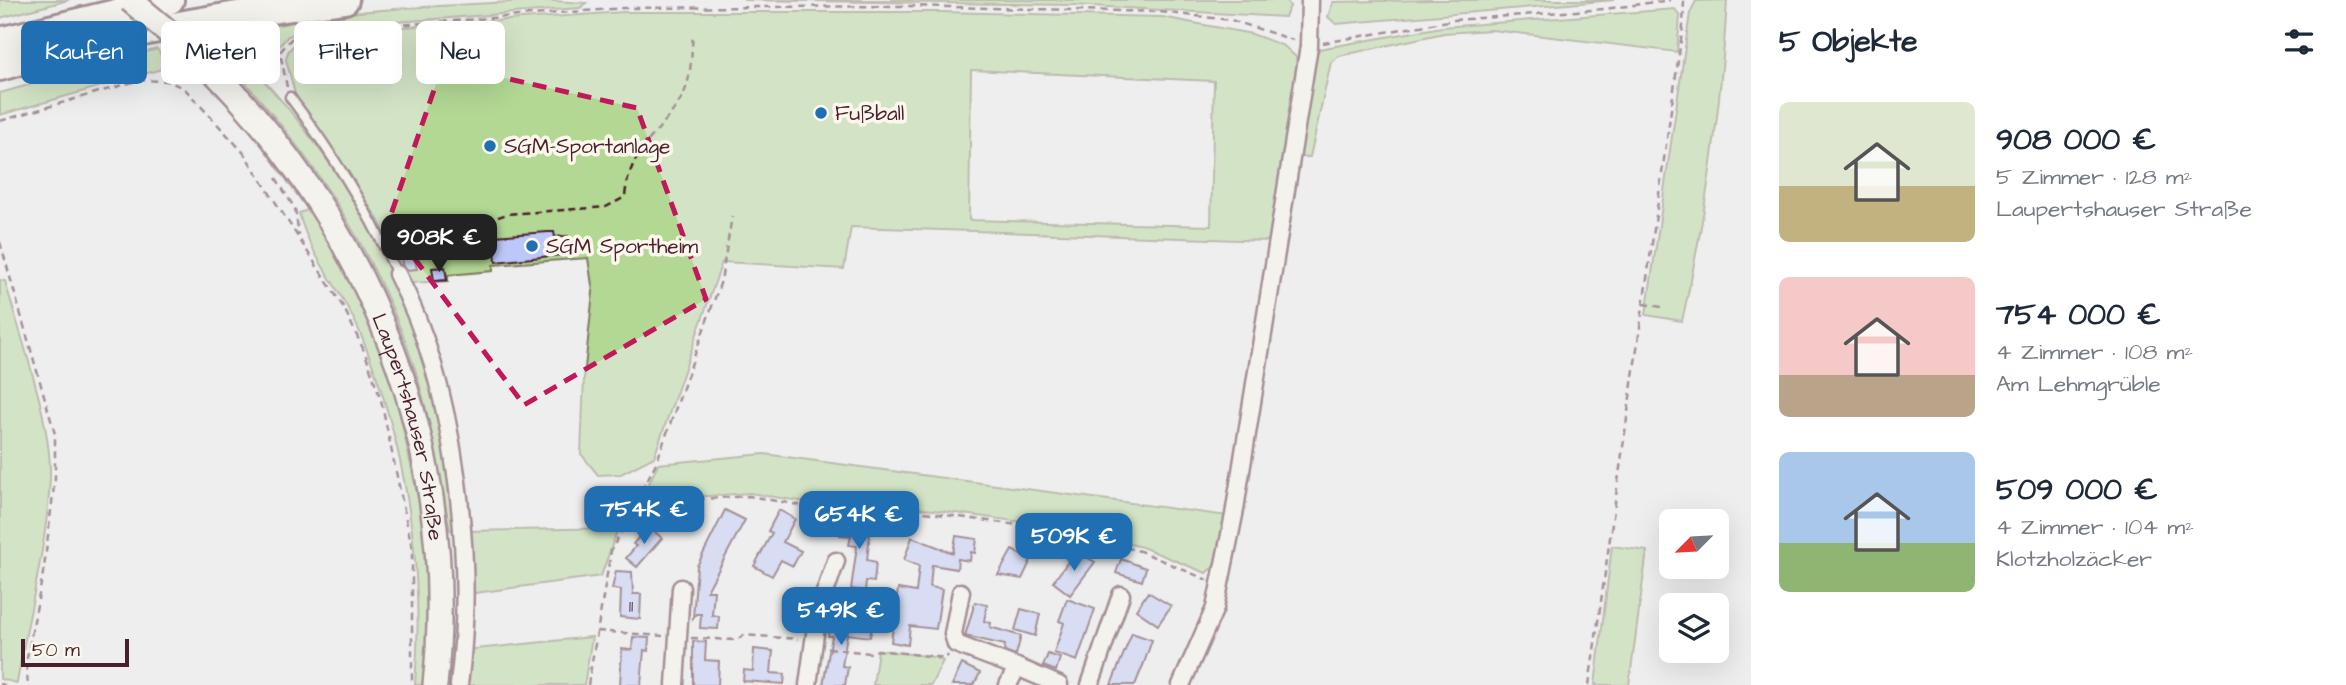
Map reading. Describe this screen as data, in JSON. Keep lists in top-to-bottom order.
{
  "streets": {
    "main road": ["Laupertshauser Straße"]
  },
  "places": ["Fußball", "SGM-Sportanlage", "SGM Sportheim"],
  "house_numbers": ["11"],
  "scale_bar": "50 m",
  "north": "bottom left",
  "page": {
    "heading": "5 Objekte",
    "chip": [
      "Kaufen",
      "Mieten",
      "Filter",
      "Neu"
    ],
    "list": [
      {
        "name": "908 000 €",
        "note": "5 Zimmer · 128 m² · Laupertshauser Straße"
      },
      {
        "name": "754 000 €",
        "note": "4 Zimmer · 108 m² · Am Lehmgrüble"
      },
      {
        "name": "509 000 €",
        "note": "4 Zimmer · 104 m² · Klotzholzäcker"
      }
    ],
    "price": [
      "908K €",
      "754K €",
      "654K €",
      "509K €",
      "549K €"
    ],
    "scale": "50 m"
  }
}
